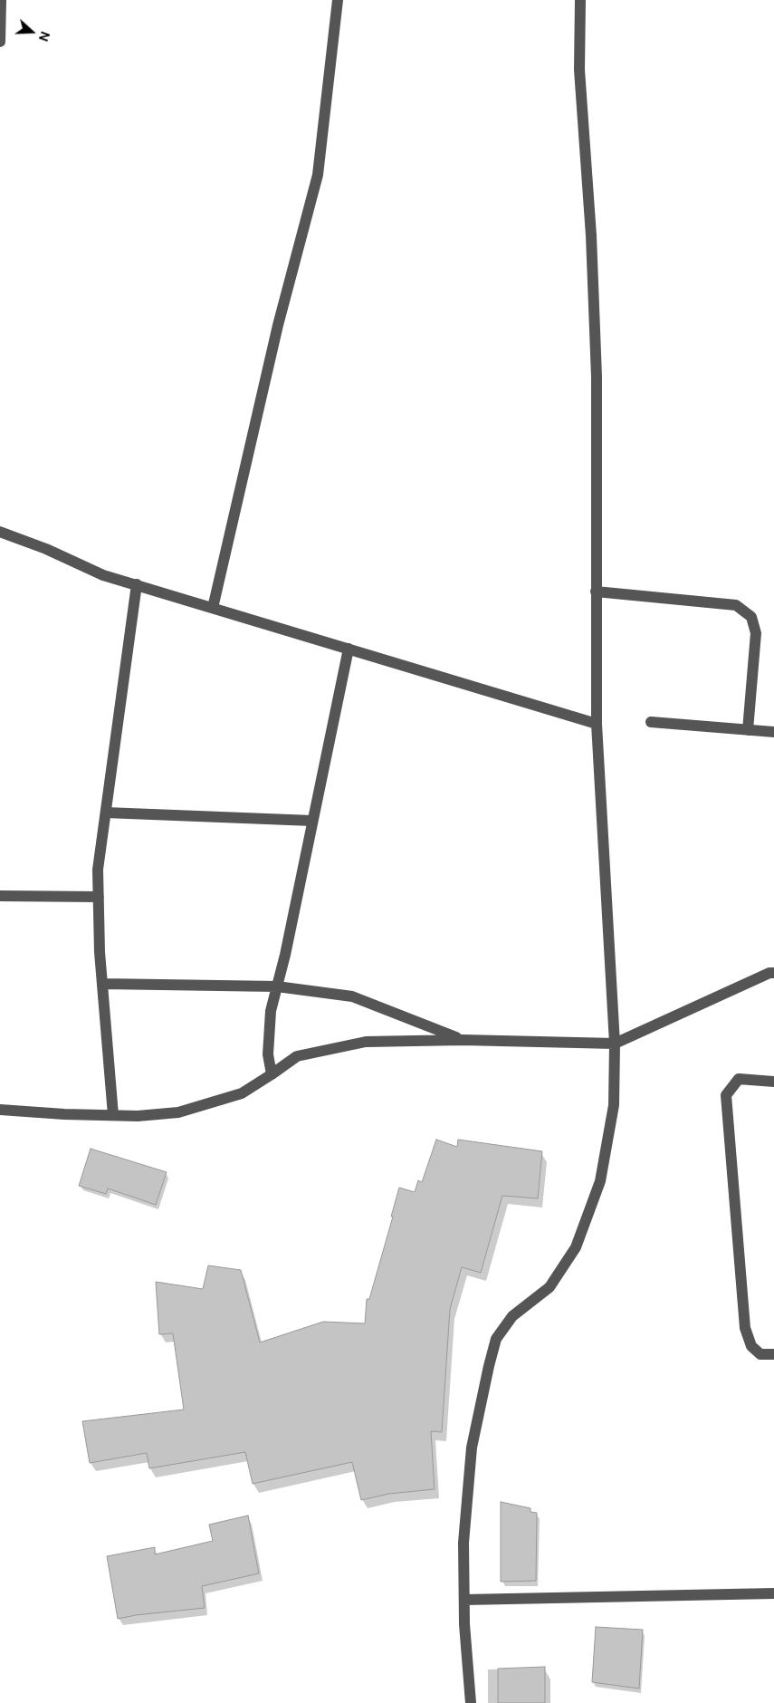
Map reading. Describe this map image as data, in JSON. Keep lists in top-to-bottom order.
{
  "north": "right"
}
